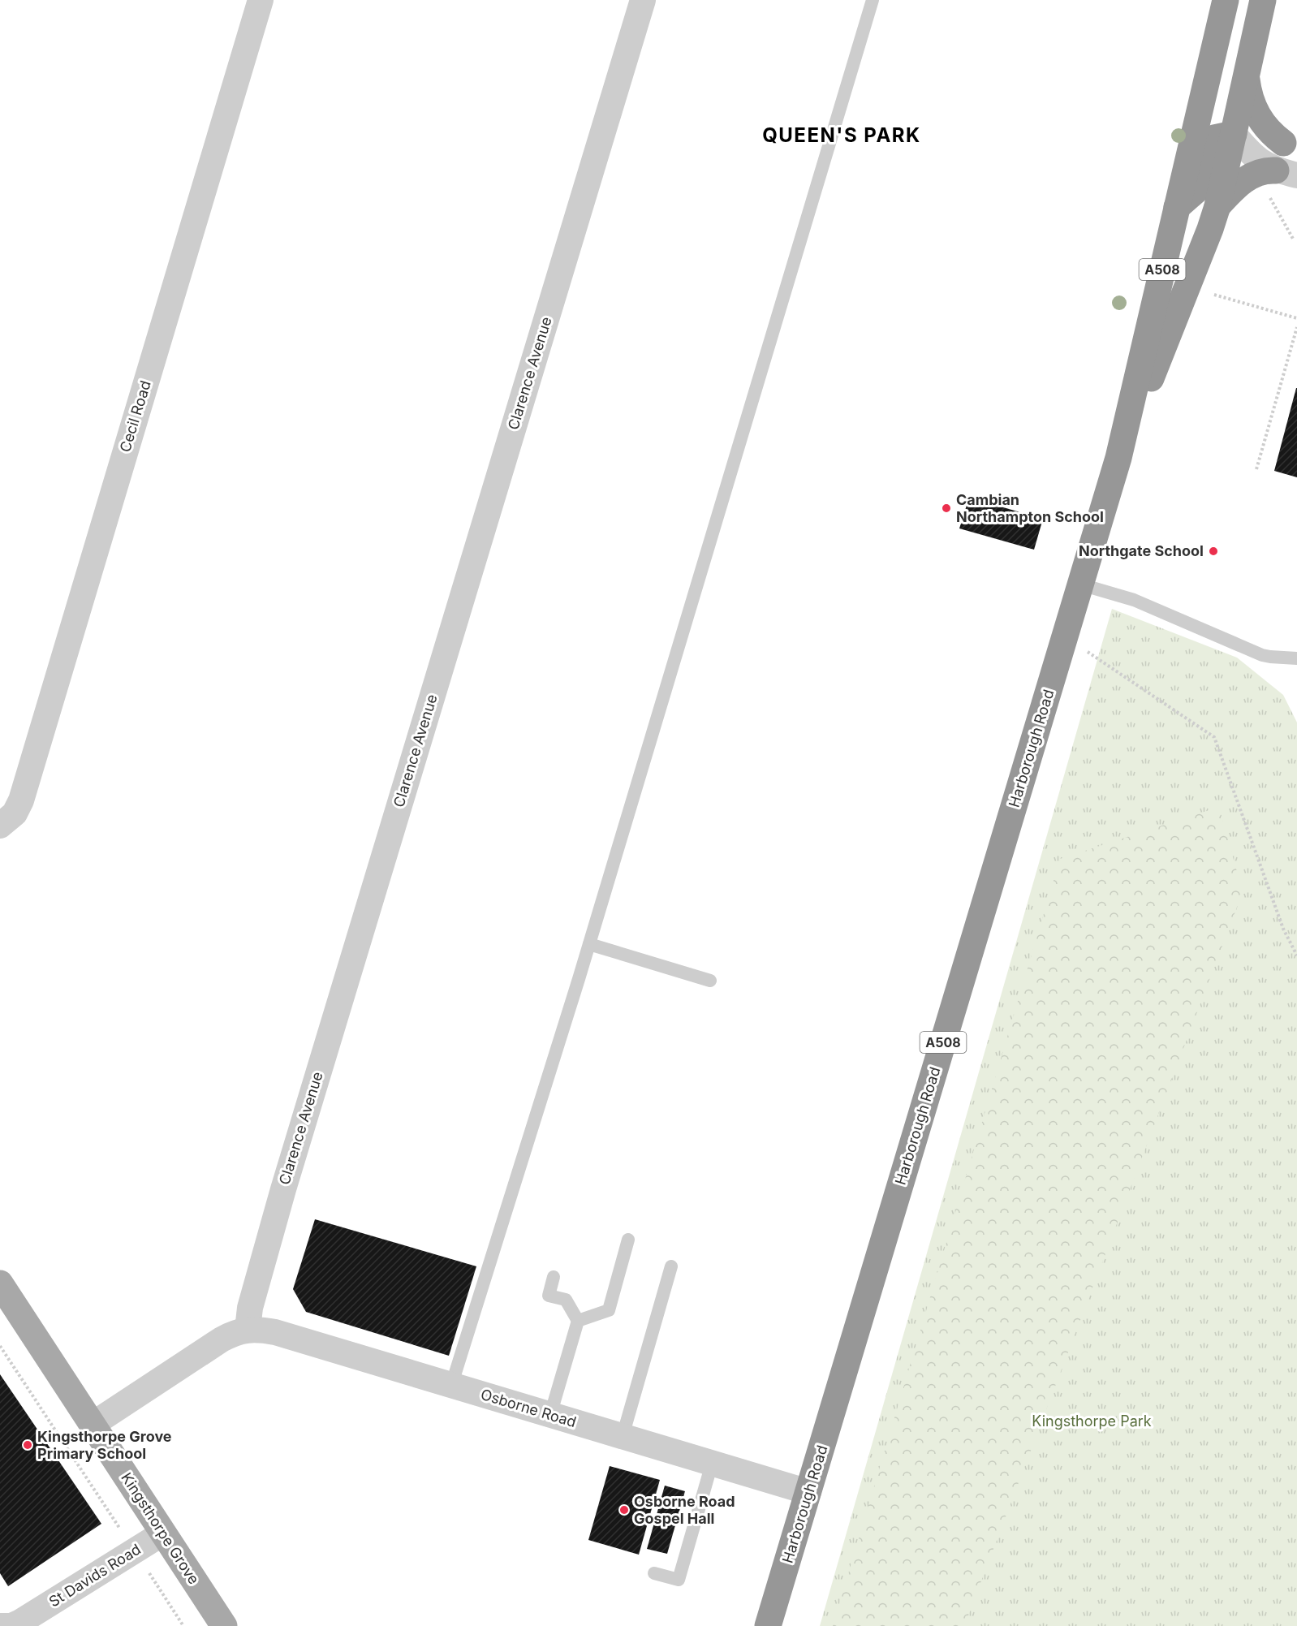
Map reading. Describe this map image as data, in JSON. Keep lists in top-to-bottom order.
{
  "streets": {
    "highway": ["A508", "Harborough Road"],
    "main road": ["Kingsthorpe Grove"],
    "street": [
      "Clarence Avenue",
      "Cecil Road",
      "Osborne Road",
      "St Davids Road"
    ]
  },
  "crossings": [
    ["A508", "Harborough Road"],
    ["Clarence Avenue", "Osborne Road"],
    ["Harborough Road", "Osborne Road"],
    ["Kingsthorpe Grove", "St Davids Road"]
  ],
  "districts": ["QUEEN'S PARK"],
  "parks": ["Kingsthorpe Park"],
  "places": [
    "Cambian Northampton School",
    "Northgate School",
    "Kingsthorpe Grove Primary School",
    "Osborne Road Gospel Hall"
  ]
}
